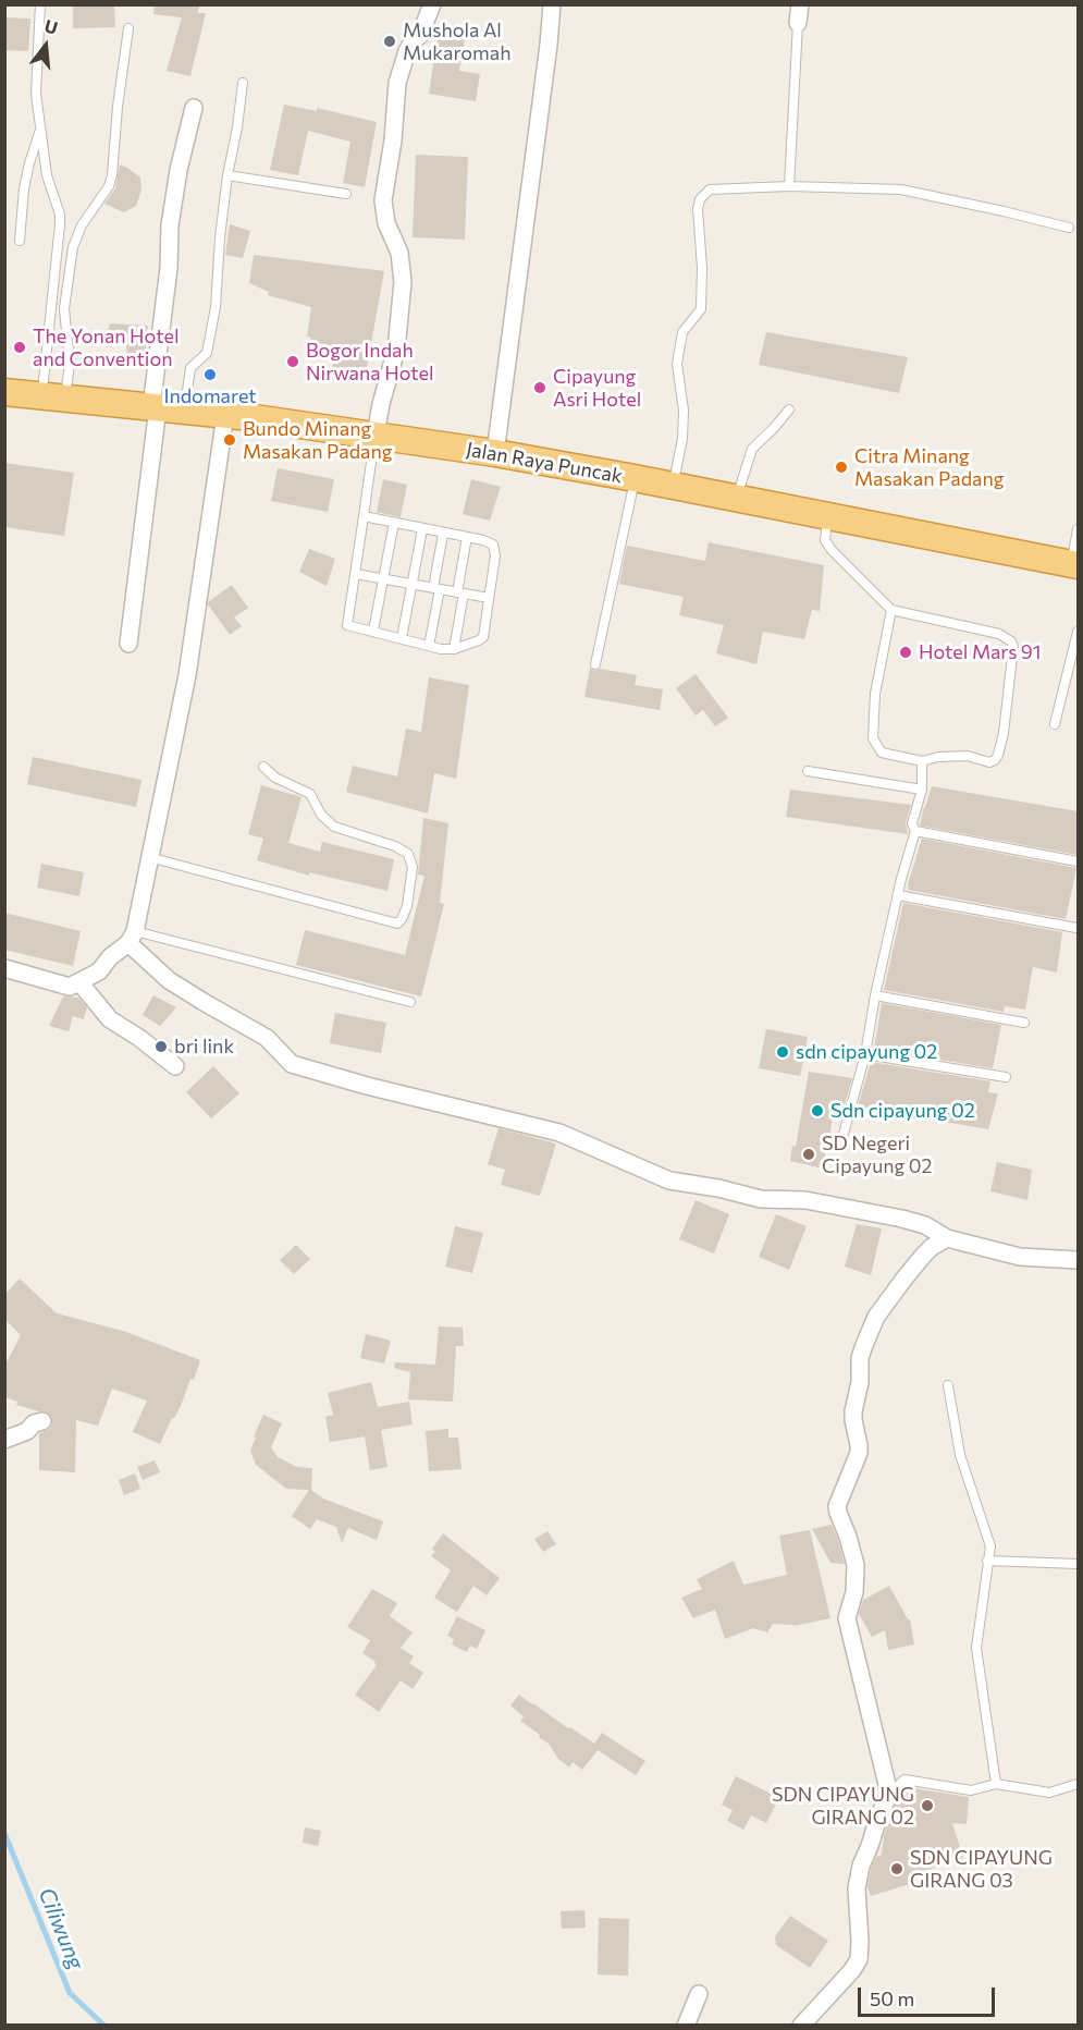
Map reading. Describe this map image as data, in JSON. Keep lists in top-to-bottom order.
{
  "streets": {
    "highway": ["Jalan Raya Puncak"]
  },
  "water": ["Ciliwung"],
  "places": [
    "Mushola Al Mukaromah",
    "The Yonan Hotel and Convention",
    "Bogor Indah Nirwana Hotel",
    "Indomaret",
    "Cipayung Asri Hotel",
    "Bundo Minang Masakan Padang",
    "Citra Minang Masakan Padang",
    "Hotel Mars 91",
    "bri link",
    "sdn cipayung 02",
    "Sdn cipayung 02",
    "SD Negeri Cipayung 02",
    "SDN CIPAYUNG GIRANG 02",
    "SDN CIPAYUNG GIRANG 03"
  ],
  "scale_bar": "50 m",
  "north": "top"
}
